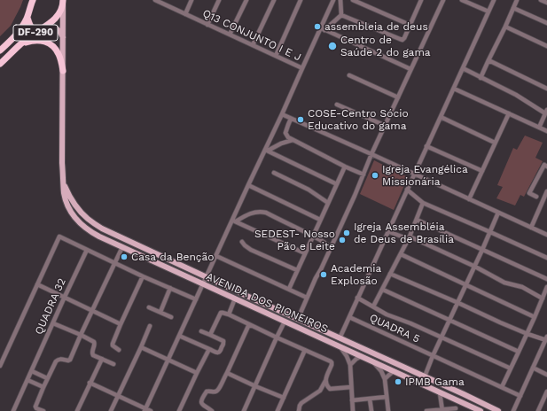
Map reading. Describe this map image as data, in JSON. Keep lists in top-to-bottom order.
{
  "streets": {
    "highway": ["DF-290"],
    "main road": ["AVENIDA DOS PIONEIROS"],
    "street": ["Q13 CONJUNTO I E J", "QUADRA 32", "QUADRA 5"]
  },
  "places": [
    "assembleia de deus",
    "Centro de Saúde 2 do gama",
    "COSE-Centro Sócio Educativo do gama",
    "Igreja Evangélica Missionária",
    "Igreja Assembléia de Deus de Brasília",
    "SEDEST- Nosso Pão e Leite",
    "Casa da Benção",
    "Academia Explosão",
    "IPMB Gama"
  ]
}
